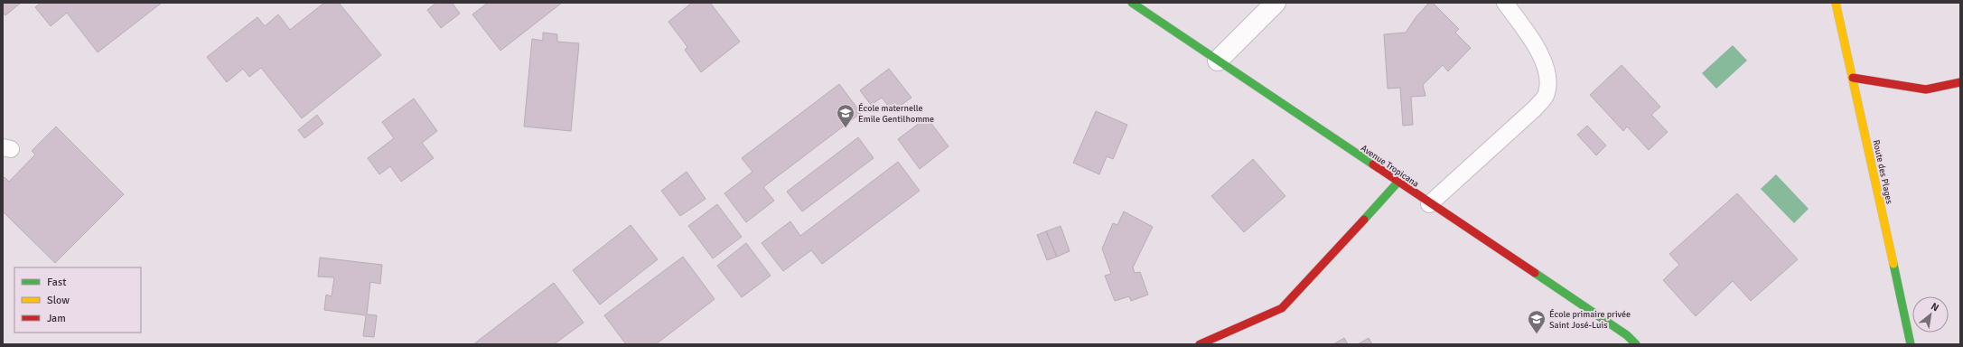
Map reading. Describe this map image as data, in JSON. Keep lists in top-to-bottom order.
{
  "streets": {
    "street": ["Avenue Tropicana", "Route des Plages"]
  },
  "places": {
    "school or university": ["École maternelle Emile Gentilhomme", "École primaire privée Saint José-Luis"]
  },
  "legend": ["Fast", "Slow", "Jam"],
  "north": "top right"
}
